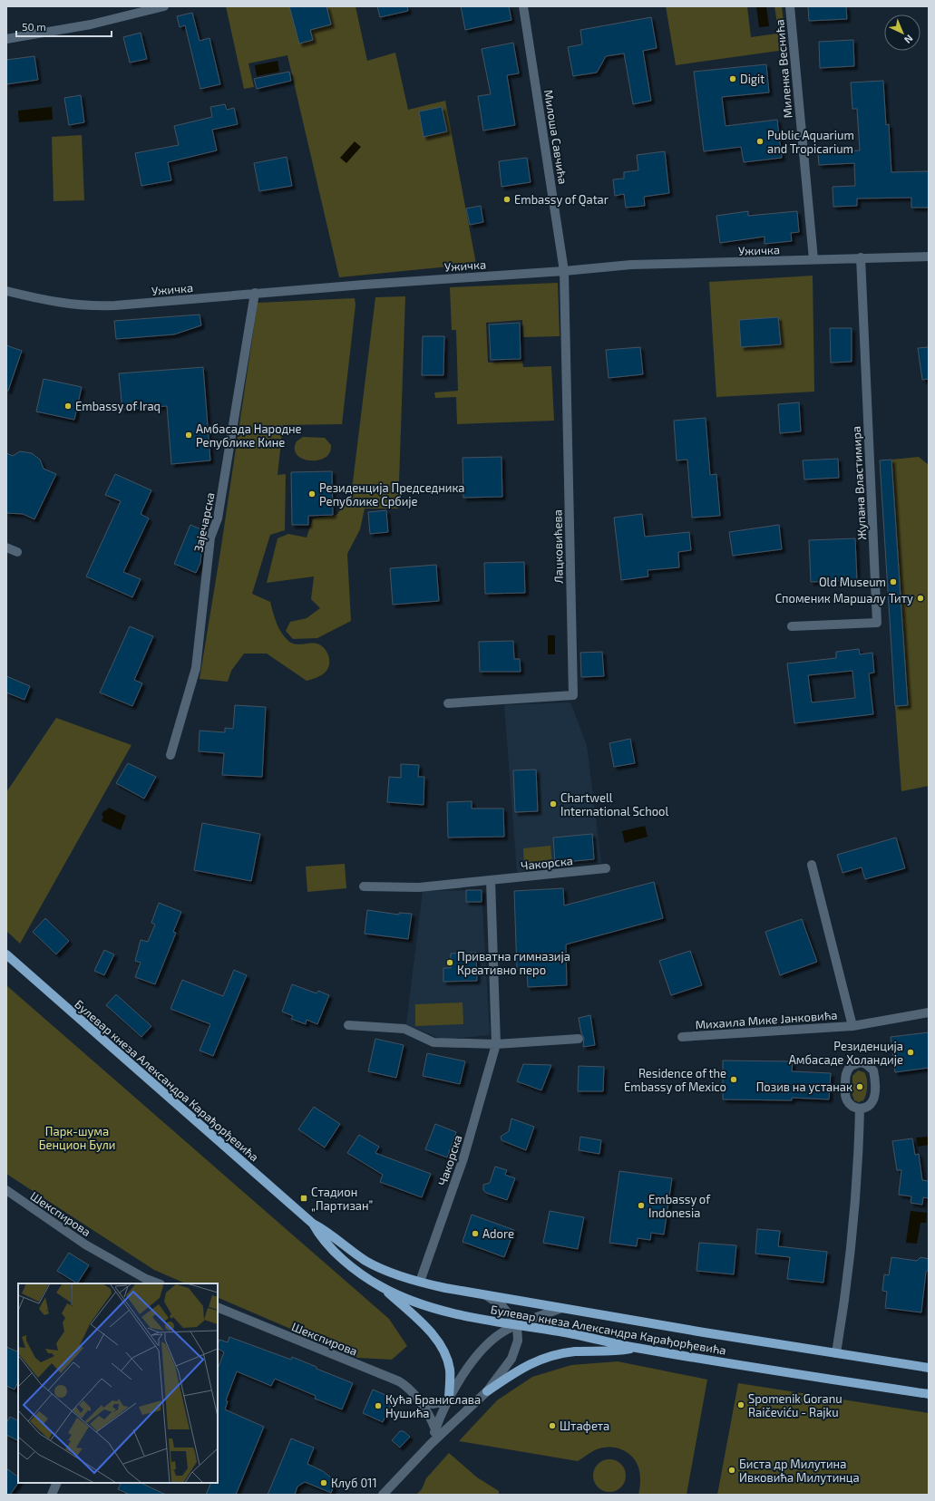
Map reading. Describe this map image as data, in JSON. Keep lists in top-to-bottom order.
{
  "streets": {
    "main road": ["Булевар кнеза Александра Карађорђевића"],
    "street": [
      "Миленка Веснића",
      "Милоша Савчића",
      "Ужичка",
      "Жупана Властимира",
      "Зајечарска",
      "Лацковићева",
      "Чакорска",
      "Михаила Мике Јанковића",
      "Шекспирова"
    ]
  },
  "crossings": [
    ["Миленка Веснића", "Ужичка"],
    ["Милоша Савчића", "Ужичка"],
    ["Милоша Савчића", "Лацковићева"],
    ["Ужичка", "Жупана Властимира"],
    ["Ужичка", "Зајечарска"],
    ["Ужичка", "Лацковићева"],
    ["Чакорска", "Булевар кнеза Александра Карађорђевића"]
  ],
  "parks": ["Парк-шума Бенцион Були"],
  "places": {
    "other": [
      "Digit",
      "Public Aquarium and Tropicarium",
      "Embassy of Qatar",
      "Embassy of Iraq",
      "Амбасада Народне Републике Кине",
      "Резиденција Председника Републике Србије",
      "Old Museum",
      "Споменик Маршалу Титу",
      "Chartwell International School",
      "Приватна гимназија Креативно перо",
      "Резиденција Амбасаде Холандије",
      "Residence of the Embassy of Mexico",
      "Позив на устанак",
      "Embassy of Indonesia",
      "Adore",
      "Spomenik Goranu Raičeviću - Rajku",
      "Кућа Бранислава Нушића",
      "Штафета",
      "Биста др Милутина Ивковића Милутинца",
      "Клуб 011"
    ],
    "transit": ["Стадион „Партизан”"]
  },
  "scale_bar": "50 m",
  "north": "bottom right"
}
